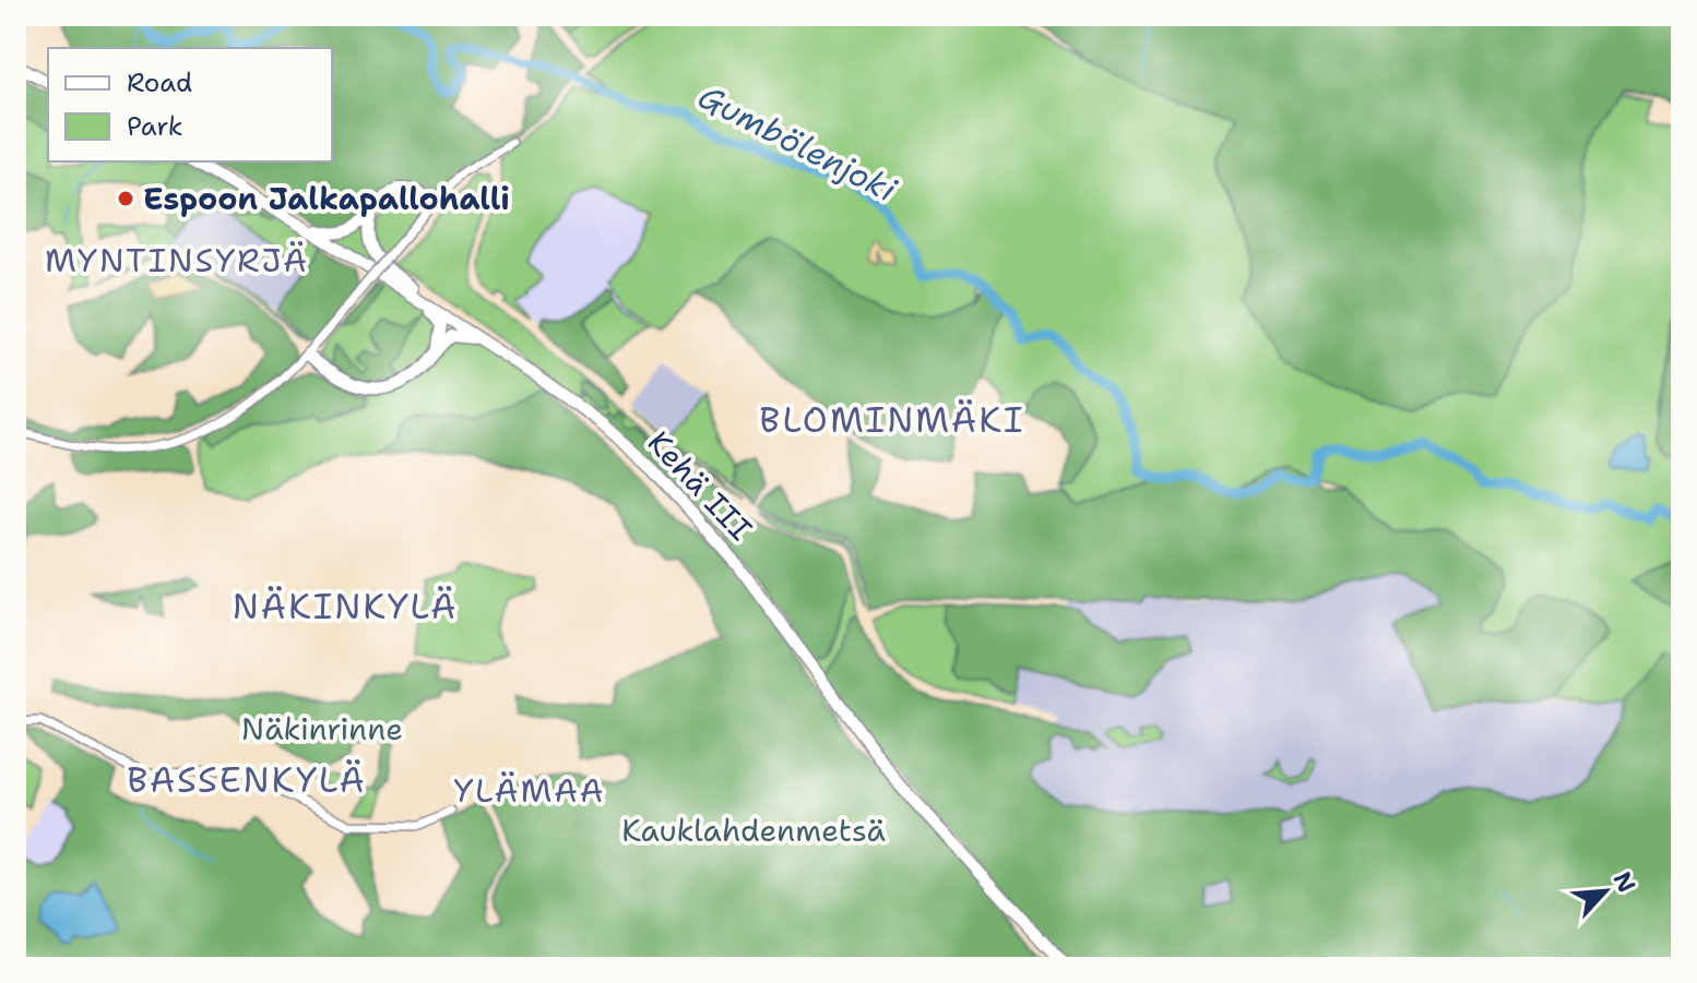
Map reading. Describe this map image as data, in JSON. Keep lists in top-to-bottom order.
{
  "streets": {
    "highway": ["Kehä III"]
  },
  "districts": [
    "MYNTINSYRJÄ",
    "BLOMINMÄKI",
    "NÄKINKYLÄ",
    "BASSENKYLÄ",
    "YLÄMAA"
  ],
  "water": ["Gumbölenjoki"],
  "parks": ["Näkinrinne", "Kauklahdenmetsä"],
  "places": ["Espoon Jalkapallohalli"],
  "legend": ["Road", "Park"],
  "north": "top right"
}
